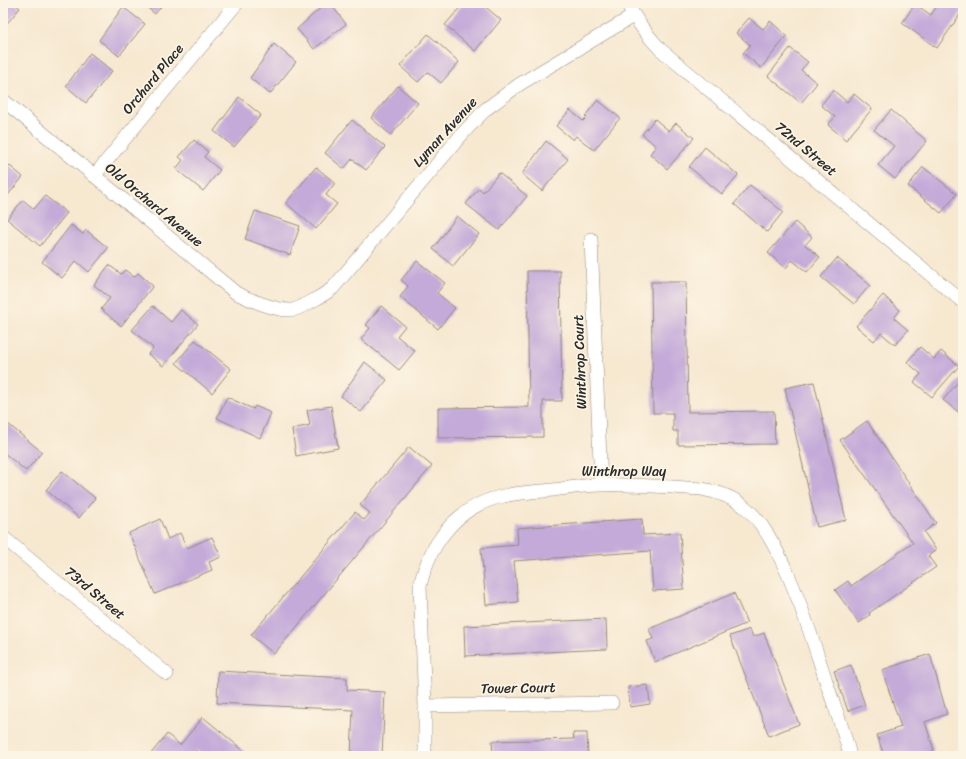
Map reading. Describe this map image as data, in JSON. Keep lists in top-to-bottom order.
{
  "streets": {
    "street": [
      "Orchard Place",
      "Lyman Avenue",
      "72nd Street",
      "Old Orchard Avenue",
      "Winthrop Court",
      "Winthrop Way",
      "73rd Street",
      "Tower Court"
    ]
  },
  "crossings": [
    ["Orchard Place", "Old Orchard Avenue"],
    ["Lyman Avenue", "72nd Street"],
    ["Lyman Avenue", "Old Orchard Avenue"],
    ["Winthrop Court", "Winthrop Way"],
    ["Winthrop Way", "Tower Court"]
  ]
}
